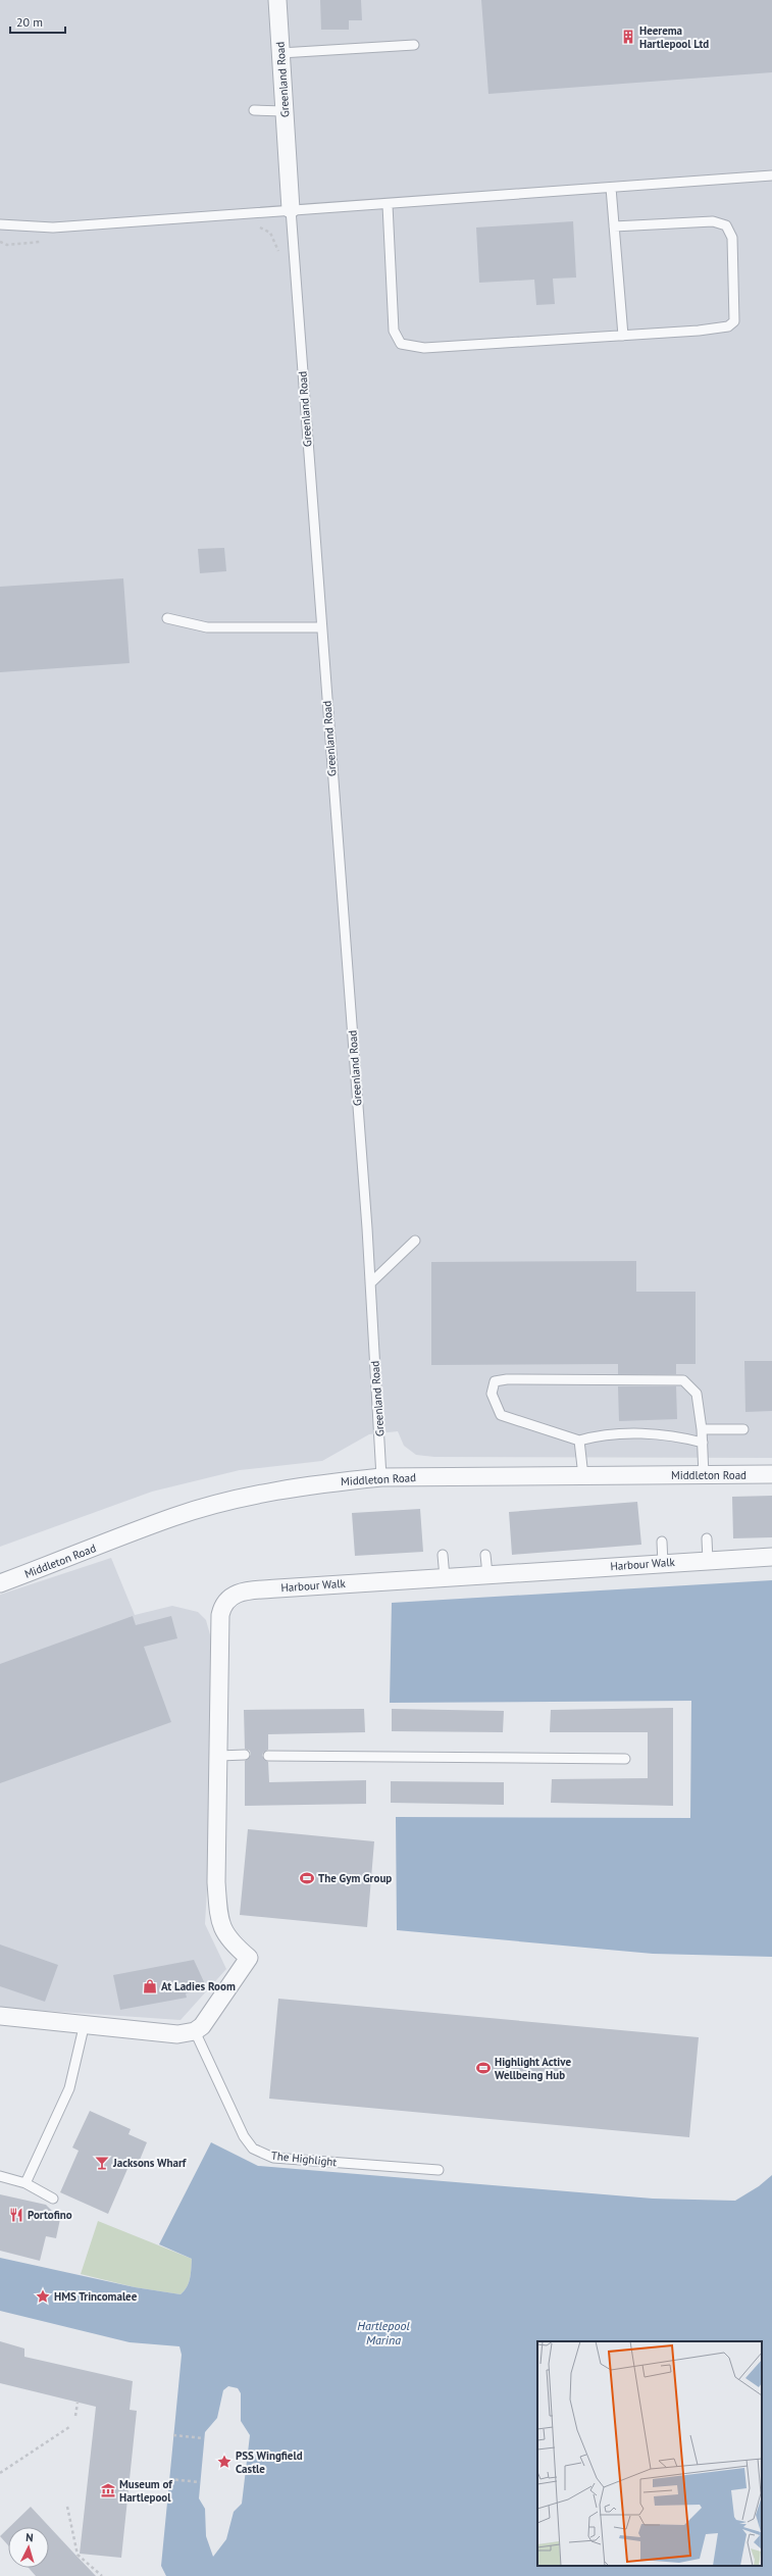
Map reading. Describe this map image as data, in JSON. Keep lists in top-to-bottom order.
{
  "streets": {
    "street": ["Greenland Road", "Middleton Road", "Harbour Walk"],
    "lane": ["The Highlight"]
  },
  "crossings": [
    ["Greenland Road", "Middleton Road"],
    ["Harbour Walk", "The Highlight"]
  ],
  "water": ["Hartlepool Marina"],
  "places": {
    "building": ["Heerema Hartlepool Ltd"],
    "sports": ["The Gym Group", "Highlight Active Wellbeing Hub"],
    "shop": ["At Ladies Room"],
    "bar": ["Jacksons Wharf"],
    "restaurant": ["Portofino"],
    "place": ["HMS Trincomalee", "PSS Wingfield Castle"],
    "museum": ["Museum of Hartlepool"]
  },
  "scale_bar": "20 m",
  "north": "top"
}
